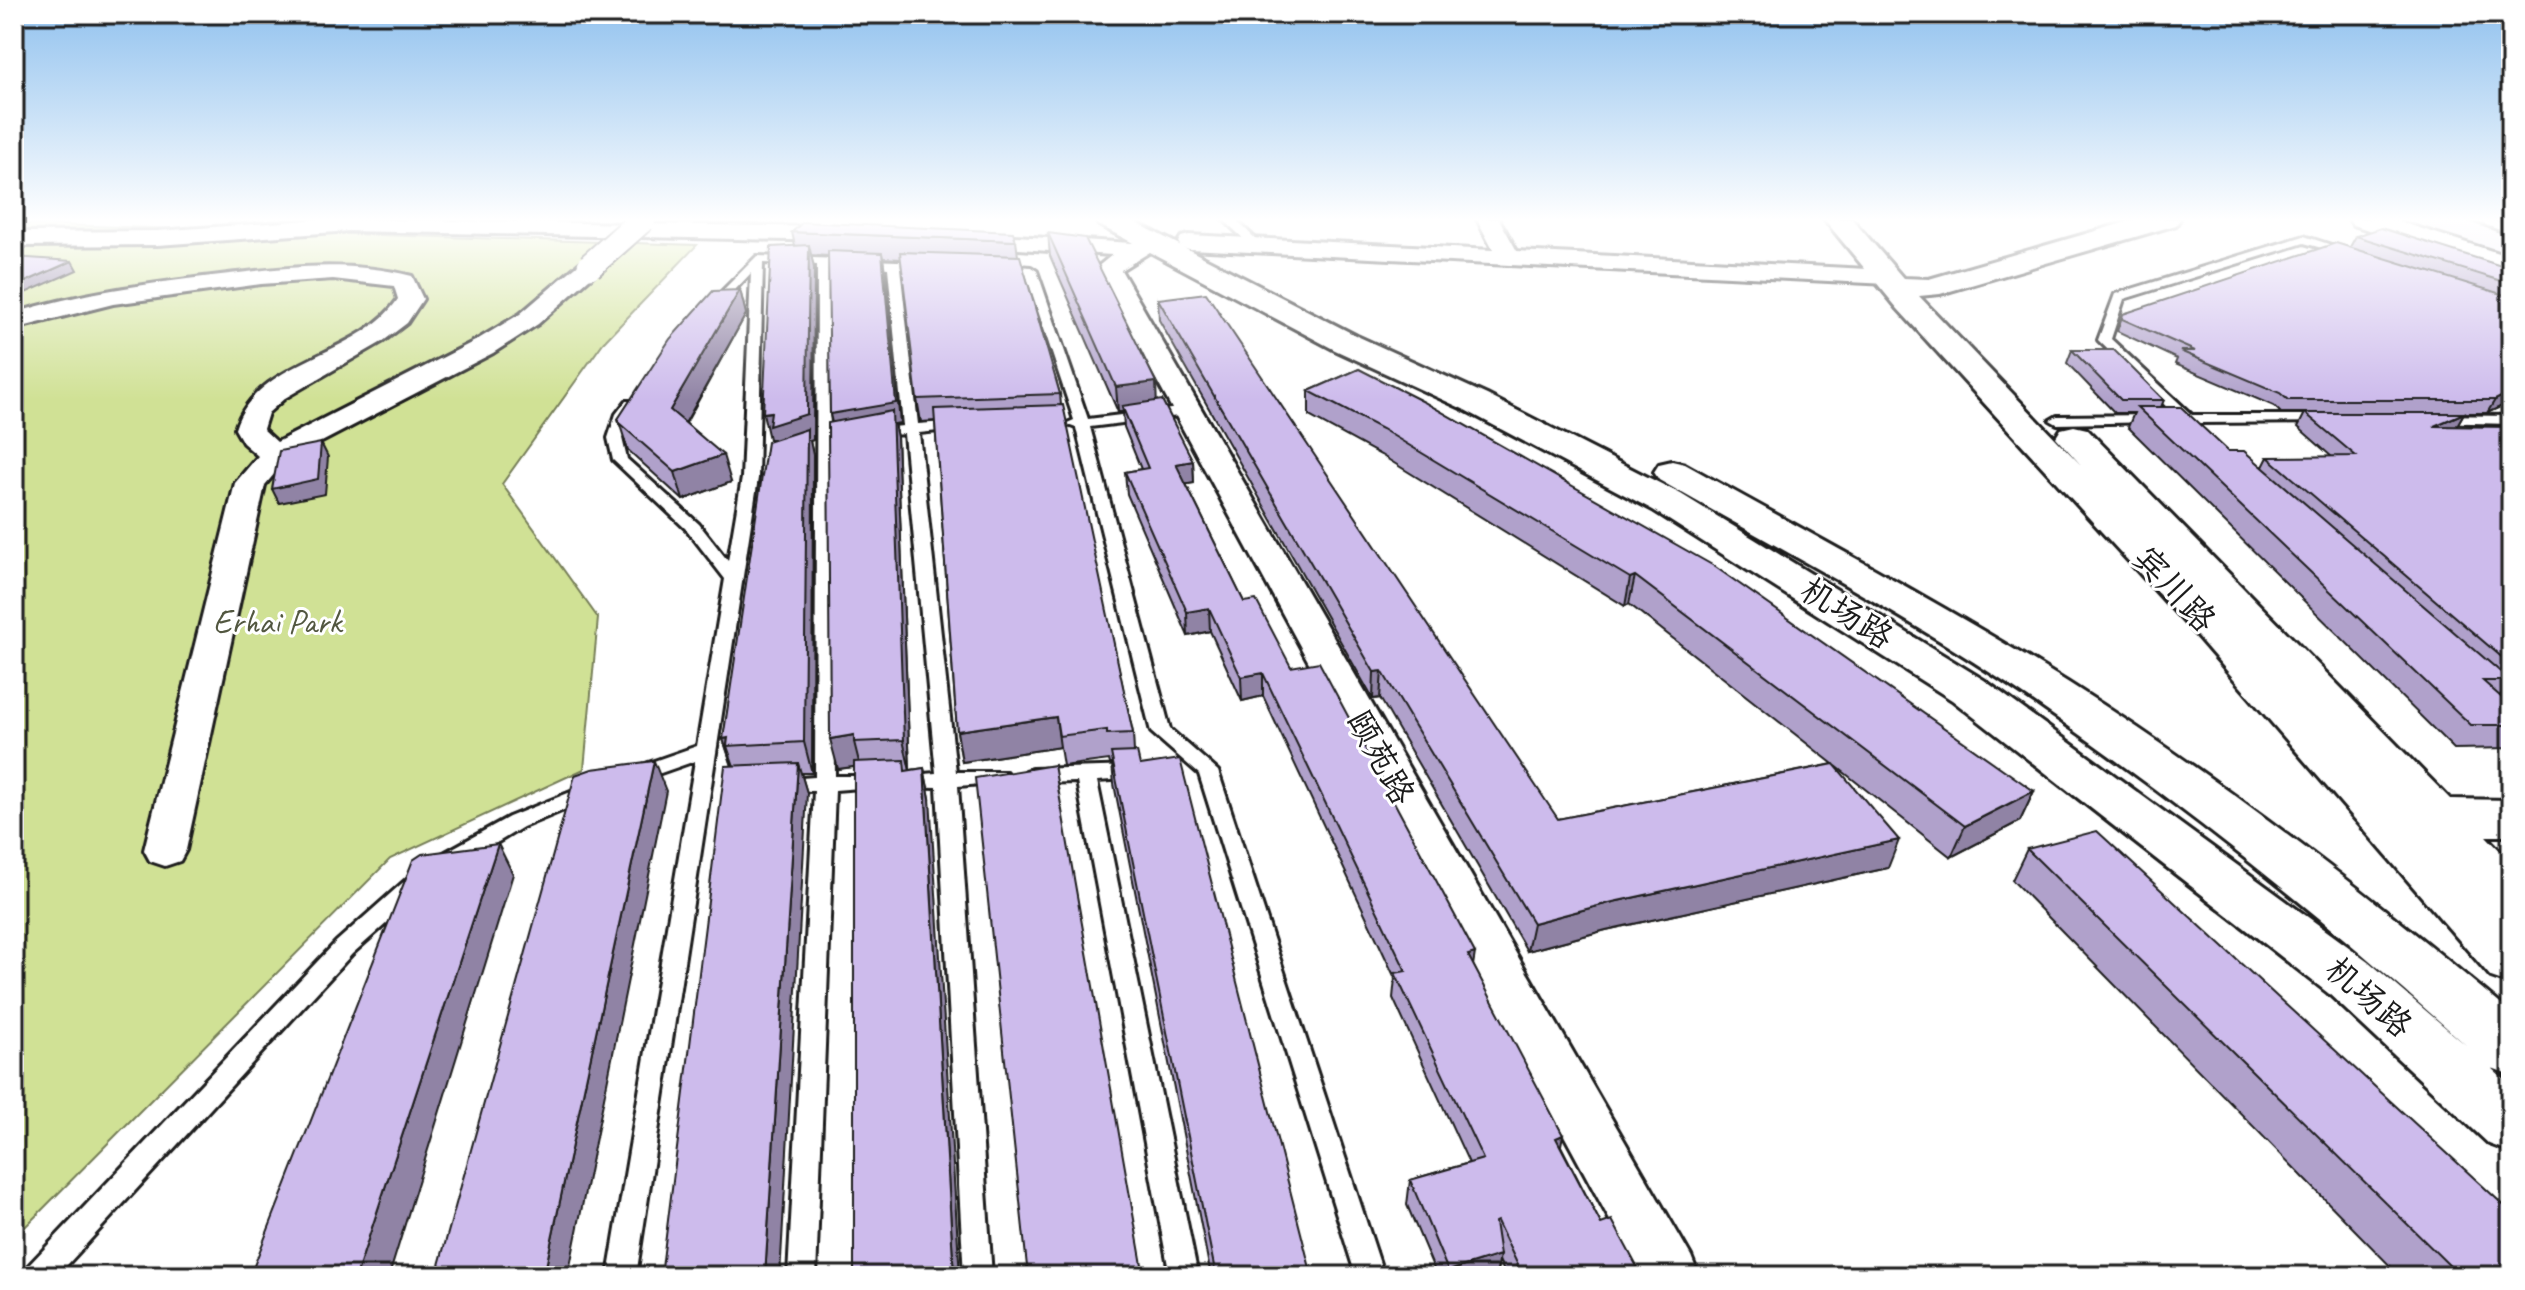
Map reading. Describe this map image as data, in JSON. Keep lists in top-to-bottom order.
{
  "streets": {
    "main road": ["宾川路", "机场路"],
    "street": ["颐苑路"]
  },
  "parks": ["Erhai Park"]
}
